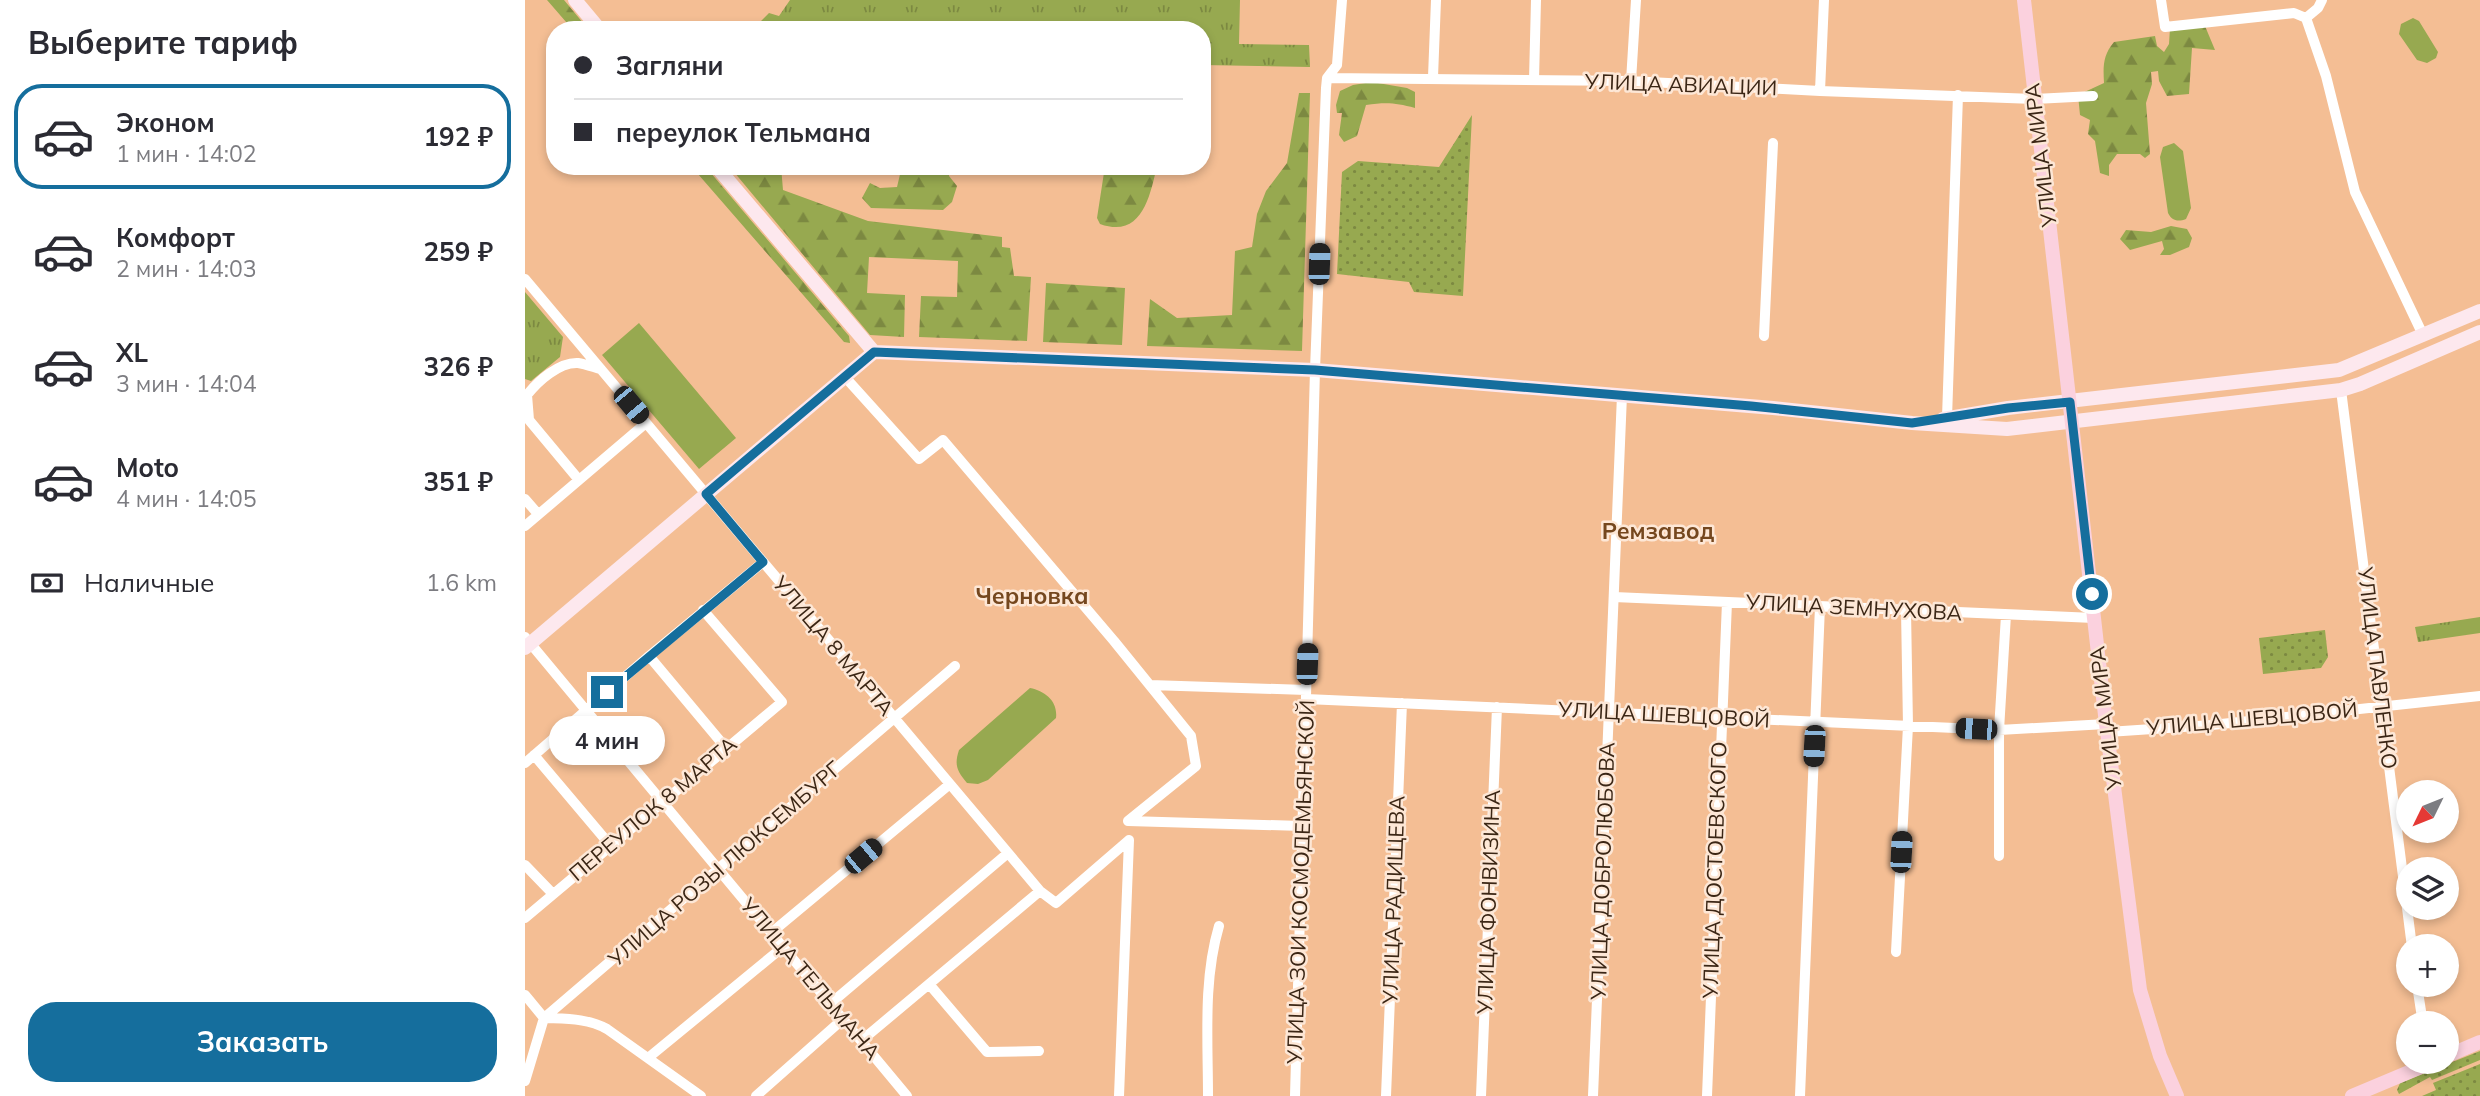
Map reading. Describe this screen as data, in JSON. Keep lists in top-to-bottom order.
{
  "streets": {
    "main road": ["УЛИЦА МИРА"],
    "street": [
      "УЛИЦА АВИАЦИИ",
      "УЛИЦА ЗЕМНУХОВА",
      "УЛИЦА 8 МАРТА",
      "УЛИЦА ПАВЛЕНКО",
      "УЛИЦА ШЕВЦОВОЙ",
      "ПЕРЕУЛОК 8 МАРТА",
      "УЛИЦА РОЗЫ ЛЮКСЕМБУРГ",
      "УЛИЦА ДОСТОЕВСКОГО",
      "УЛИЦА ДОБРОЛЮБОВА",
      "УЛИЦА ЗОИ КОСМОДЕМЬЯНСКОЙ",
      "УЛИЦА РАДИЩЕВА",
      "УЛИЦА ФОНВИЗИНА",
      "УЛИЦА ТЕЛЬМАНА"
    ]
  },
  "crossings": [
    ["УЛИЦА АВИАЦИИ", "УЛИЦА МИРА"],
    ["УЛИЦА АВИАЦИИ", "УЛИЦА ЗОИ КОСМОДЕМЬЯНСКОЙ"],
    ["УЛИЦА МИРА", "УЛИЦА ЗЕМНУХОВА"],
    ["УЛИЦА МИРА", "УЛИЦА ШЕВЦОВОЙ"],
    ["УЛИЦА ЗЕМНУХОВА", "УЛИЦА ДОСТОЕВСКОГО"],
    ["УЛИЦА ЗЕМНУХОВА", "УЛИЦА ДОБРОЛЮБОВА"],
    ["УЛИЦА 8 МАРТА", "УЛИЦА РОЗЫ ЛЮКСЕМБУРГ"],
    ["УЛИЦА ПАВЛЕНКО", "УЛИЦА ШЕВЦОВОЙ"],
    ["УЛИЦА ШЕВЦОВОЙ", "УЛИЦА ДОСТОЕВСКОГО"],
    ["УЛИЦА ШЕВЦОВОЙ", "УЛИЦА ДОБРОЛЮБОВА"],
    ["УЛИЦА ШЕВЦОВОЙ", "УЛИЦА ЗОИ КОСМОДЕМЬЯНСКОЙ"],
    ["УЛИЦА ШЕВЦОВОЙ", "УЛИЦА РАДИЩЕВА"],
    ["УЛИЦА ШЕВЦОВОЙ", "УЛИЦА ФОНВИЗИНА"],
    ["ПЕРЕУЛОК 8 МАРТА", "УЛИЦА ТЕЛЬМАНА"],
    ["УЛИЦА РОЗЫ ЛЮКСЕМБУРГ", "УЛИЦА ТЕЛЬМАНА"]
  ],
  "districts": ["Ремзавод", "Черновка"],
  "north": "bottom left",
  "page": {
    "heading": "Выберите тариф",
    "banner": ["Загляни", "переулок Тельмана"],
    "list": [
      {
        "name": "Эконом",
        "note": "1 мин · 14:02",
        "value": "192 ₽"
      },
      {
        "name": "Комфорт",
        "note": "2 мин · 14:03",
        "value": "259 ₽"
      },
      {
        "name": "XL",
        "note": "3 мин · 14:04",
        "value": "326 ₽"
      },
      {
        "name": "Moto",
        "note": "4 мин · 14:05",
        "value": "351 ₽"
      }
    ],
    "pay": ["Наличные", "1.6 km"],
    "bubble": "4 мин",
    "map_buttons": ["+", "−"],
    "buttons": "Заказать"
  }
}
